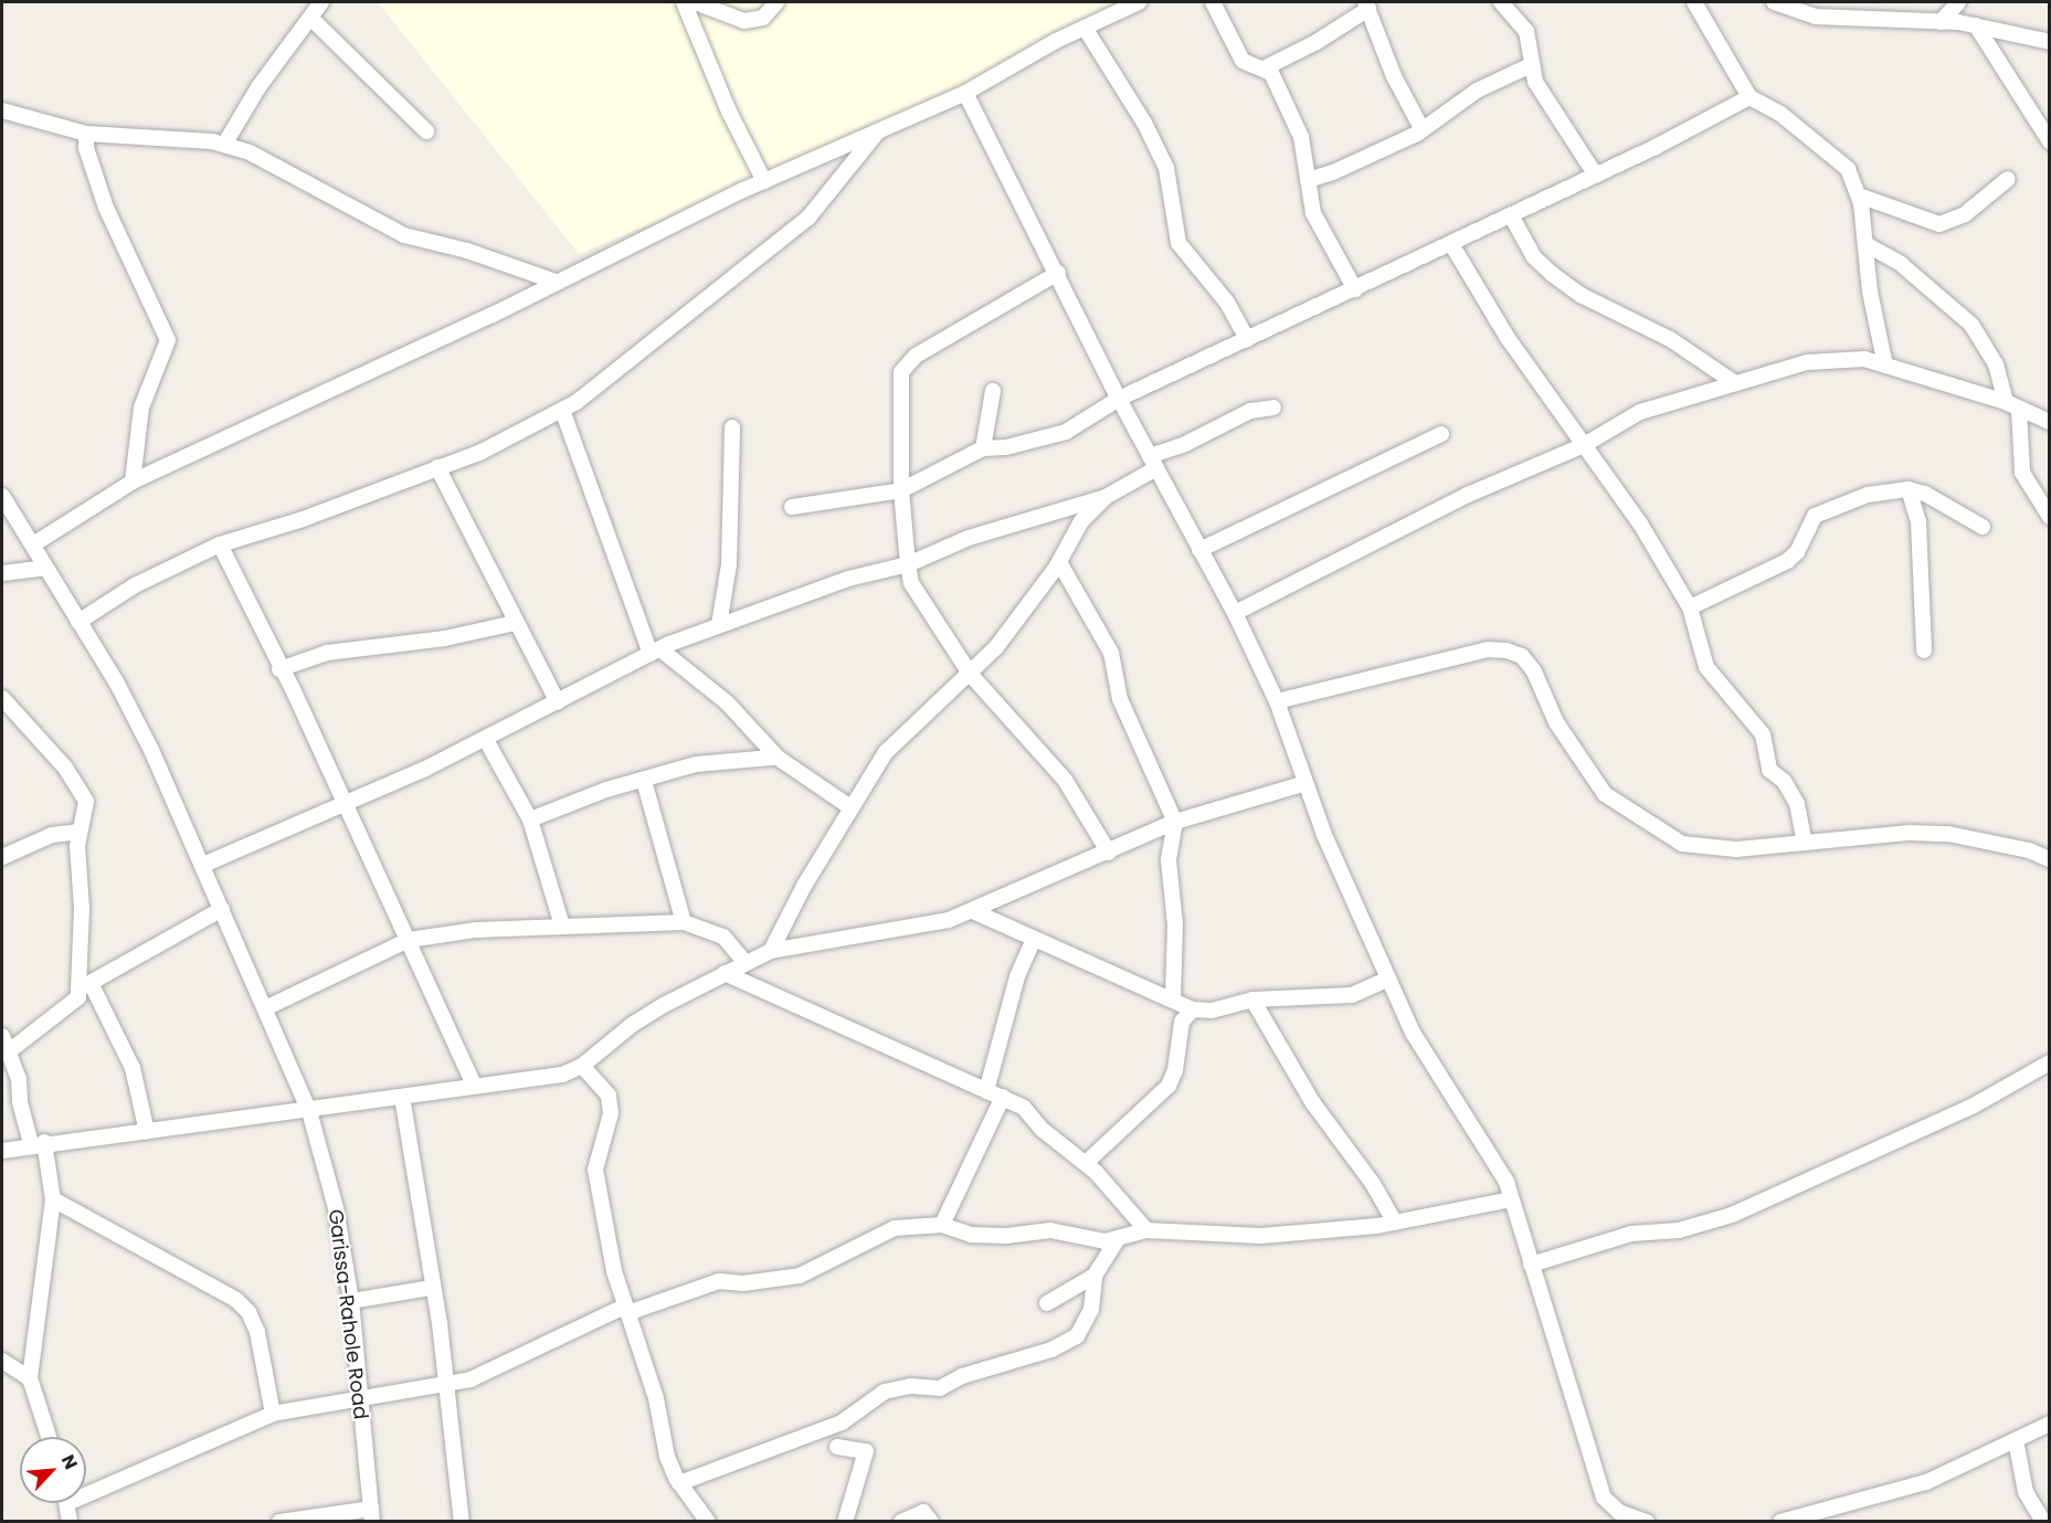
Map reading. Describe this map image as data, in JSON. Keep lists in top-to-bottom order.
{
  "streets": {
    "street": ["Garissa-Rahole Road"]
  },
  "north": "top right"
}
